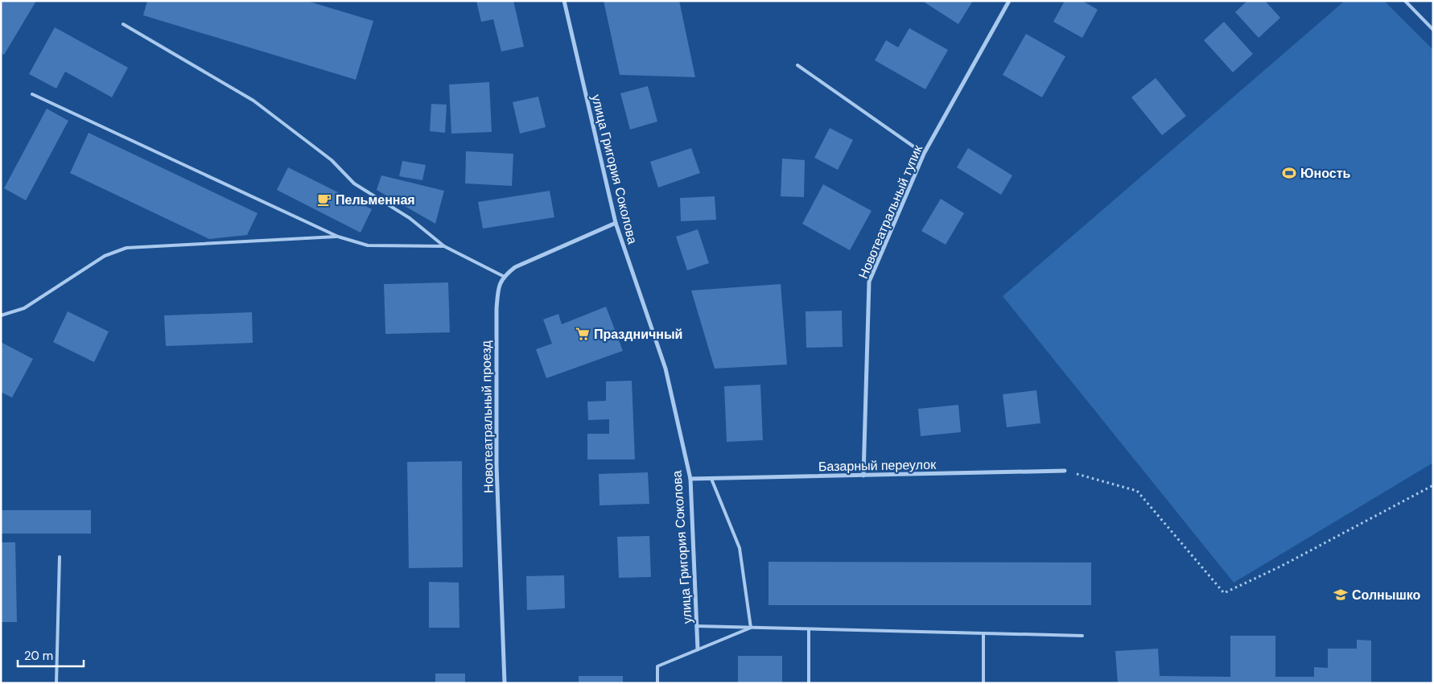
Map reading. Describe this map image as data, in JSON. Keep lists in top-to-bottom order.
{
  "streets": {
    "street": [
      "улица Григория Соколова",
      "Новотеатральный тупик",
      "Новотеатральный проезд",
      "Базарный переулок"
    ]
  },
  "crossings": [
    ["улица Григория Соколова", "Базарный переулок"],
    ["Новотеатральный тупик", "Базарный переулок"]
  ],
  "places": {
    "sports": ["Юность"],
    "cafe": ["Пельменная"],
    "supermarket": ["Праздничный"],
    "school or university": ["Солнышко"]
  },
  "scale_bar": "20 m"
}
